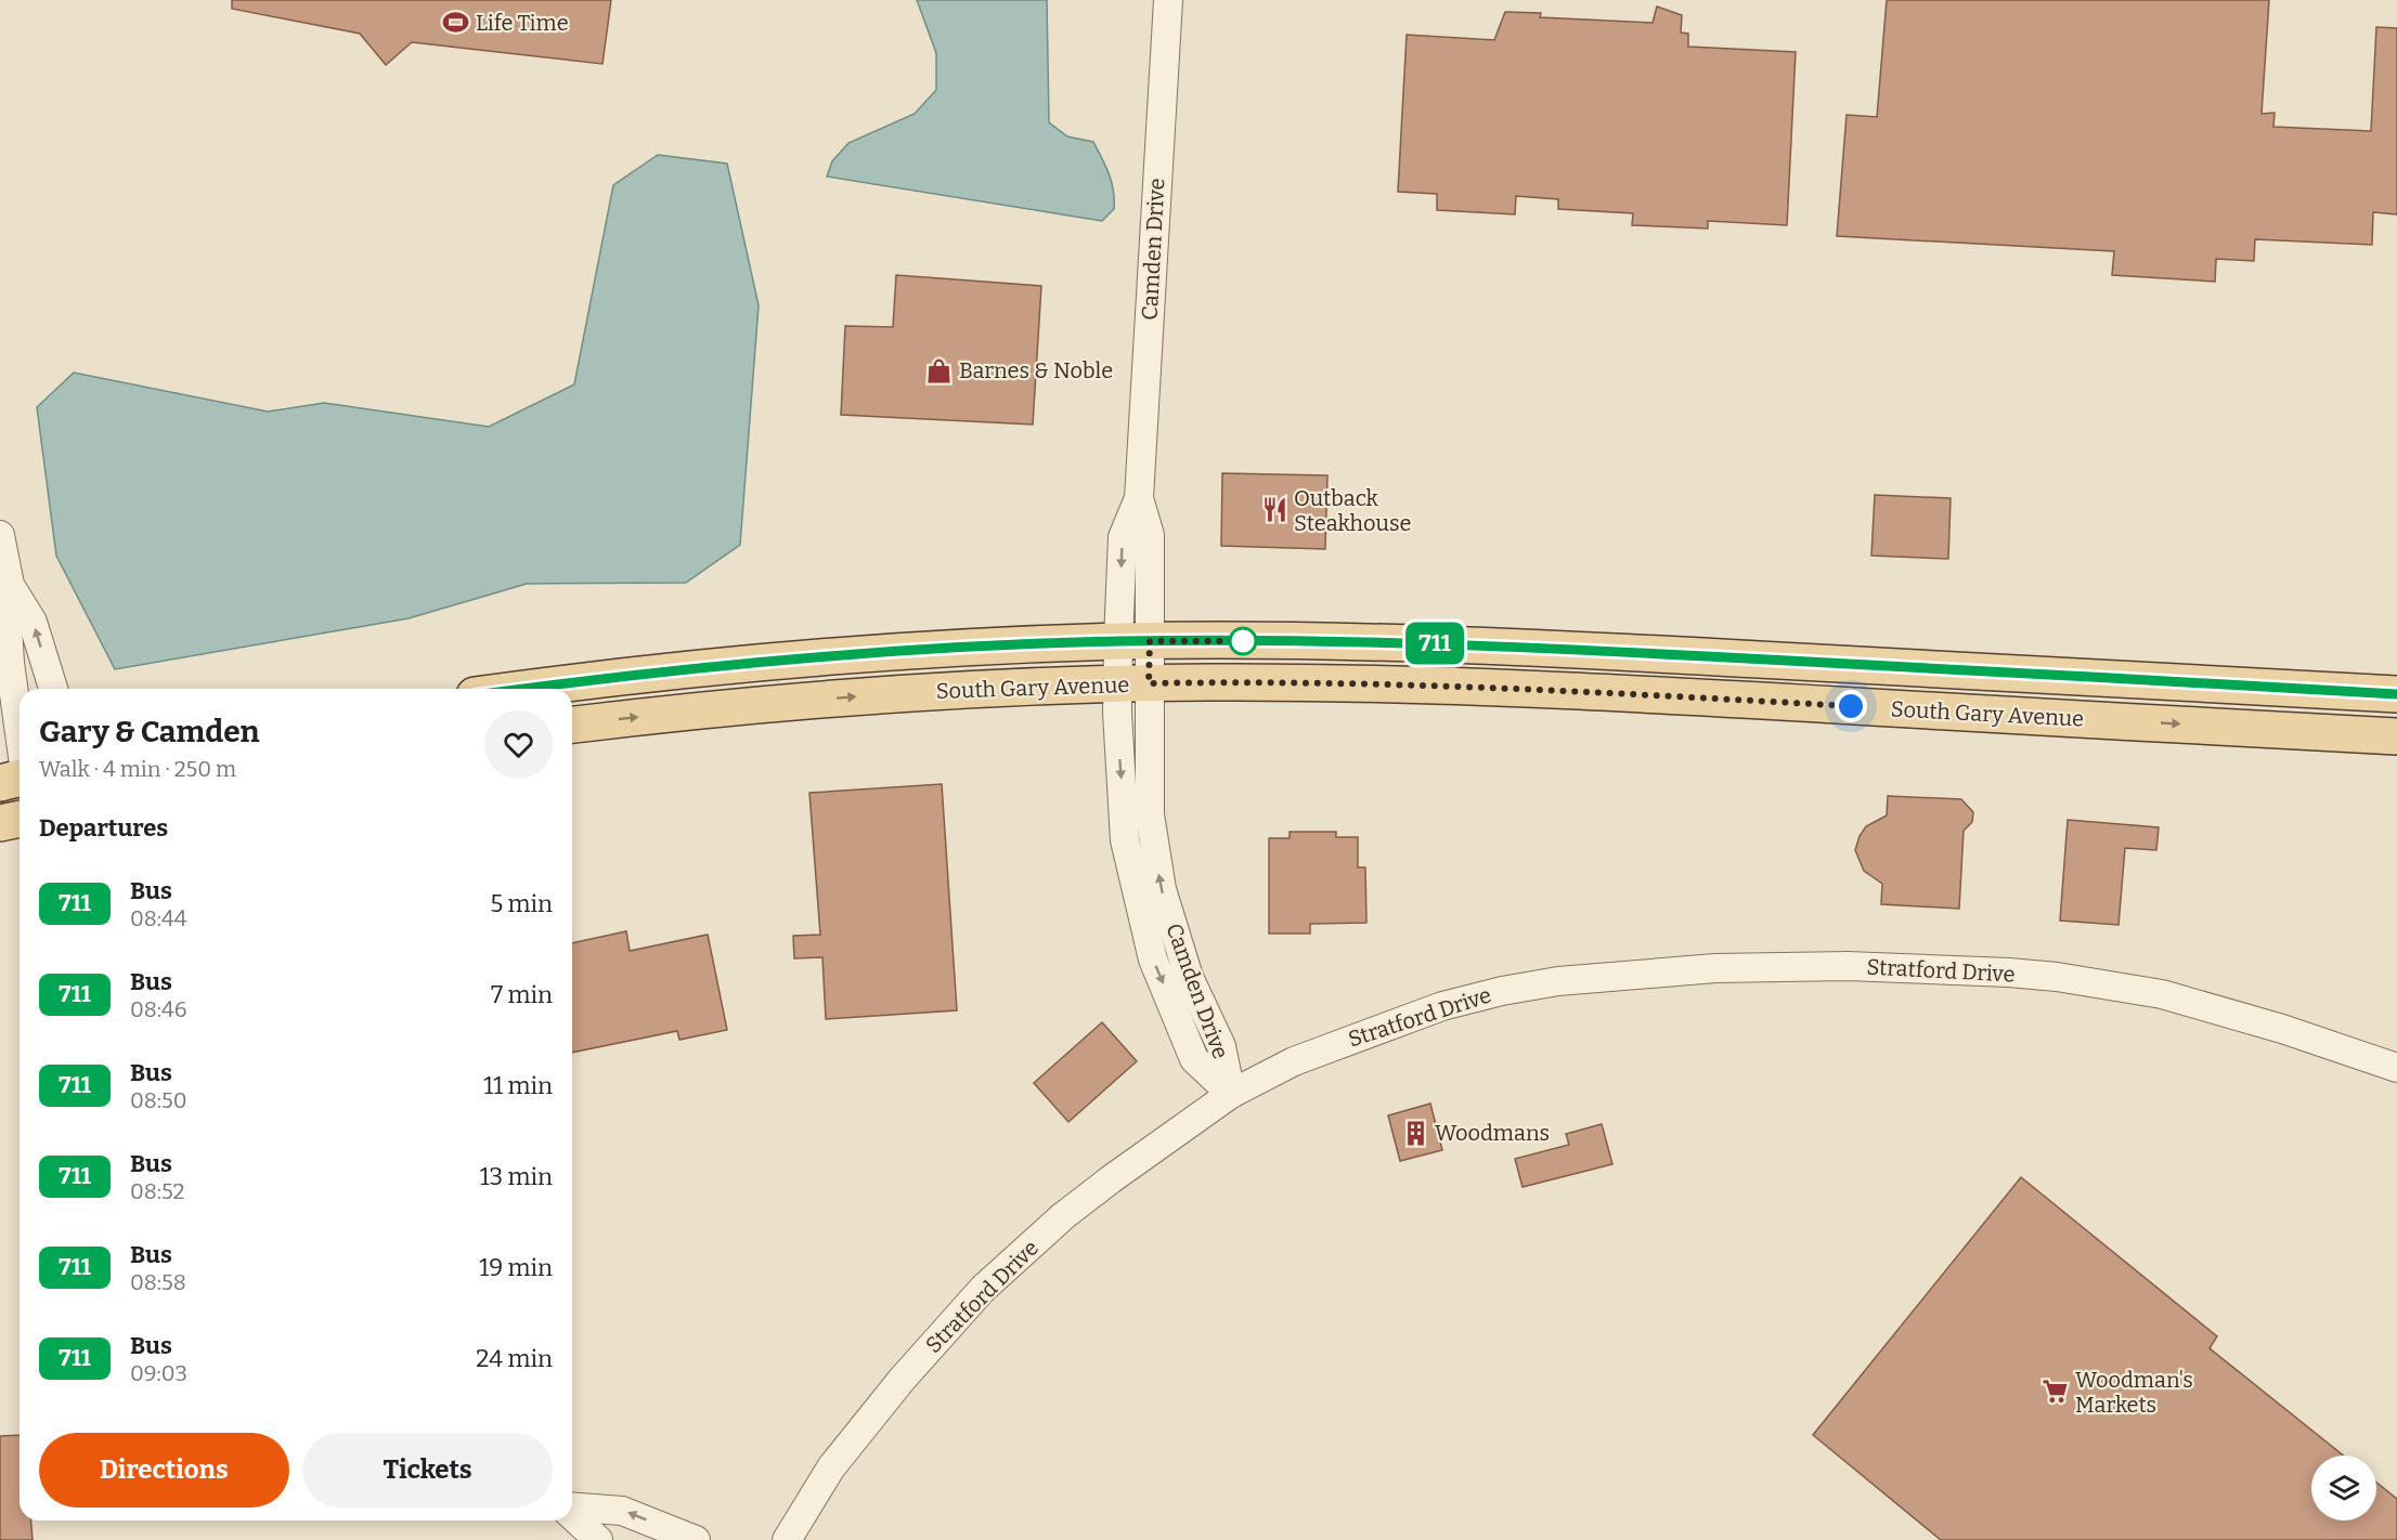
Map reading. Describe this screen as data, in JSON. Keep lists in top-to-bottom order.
{
  "streets": {
    "main road": ["South Gary Avenue"],
    "street": ["Camden Drive", "Stratford Drive"]
  },
  "crossings": [
    ["Camden Drive", "South Gary Avenue"],
    ["Camden Drive", "Stratford Drive"]
  ],
  "places": {
    "sports": ["Life Time"],
    "shop": ["Barnes & Noble"],
    "restaurant": ["Outback Steakhouse"],
    "building": ["Woodmans"],
    "supermarket": ["Woodman's Markets"]
  },
  "lines": ["bus line 711"],
  "page": {
    "on_map": "711",
    "heading": [
      ["Gary & Camden", "Walk · 4 min · 250 m"],
      "Departures"
    ],
    "list": [
      {
        "mark": "711",
        "name": "Bus",
        "note": "08:44",
        "value": "5 min"
      },
      {
        "mark": "711",
        "name": "Bus",
        "note": "08:46",
        "value": "7 min"
      },
      {
        "mark": "711",
        "name": "Bus",
        "note": "08:50",
        "value": "11 min"
      },
      {
        "mark": "711",
        "name": "Bus",
        "note": "08:52",
        "value": "13 min"
      },
      {
        "mark": "711",
        "name": "Bus",
        "note": "08:58",
        "value": "19 min"
      },
      {
        "mark": "711",
        "name": "Bus",
        "note": "09:03",
        "value": "24 min"
      }
    ],
    "buttons": ["Directions", "Tickets"]
  }
}
